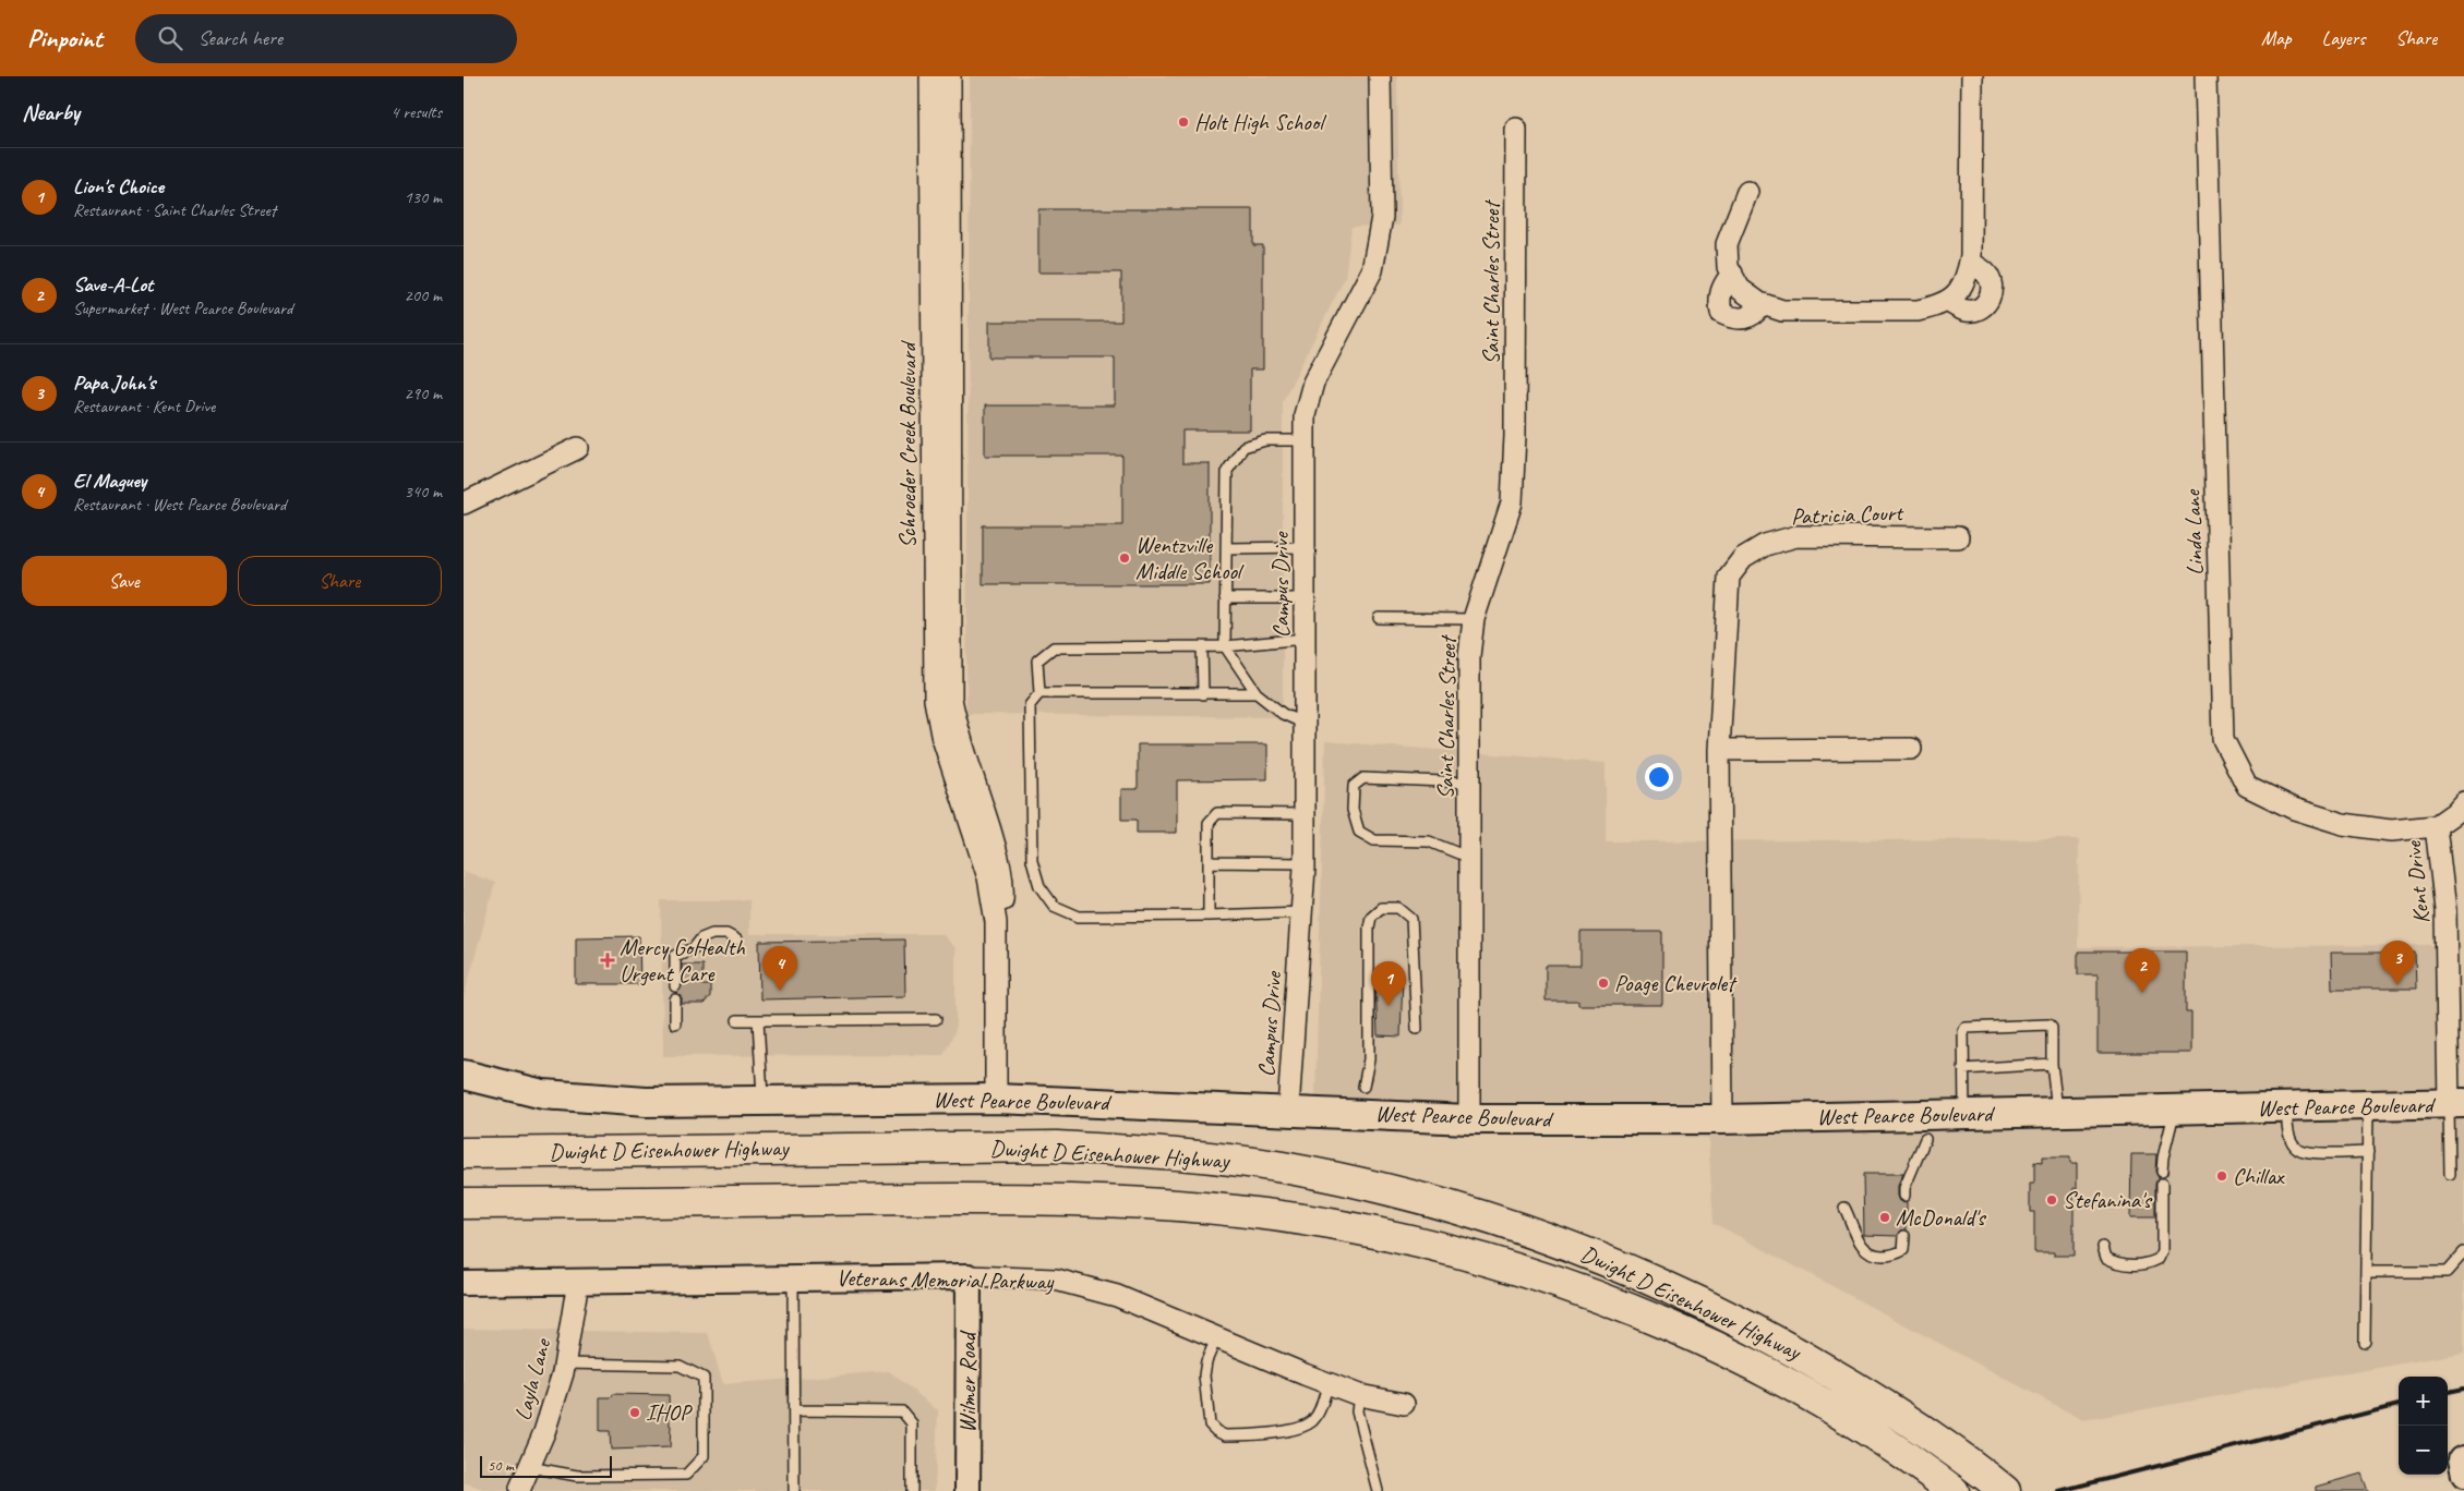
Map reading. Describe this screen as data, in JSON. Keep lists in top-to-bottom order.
{
  "streets": {
    "highway": ["Dwight D Eisenhower Highway"],
    "main road": ["West Pearce Boulevard"],
    "street": [
      "Saint Charles Street",
      "Schroeder Creek Boulevard",
      "Patricia Court",
      "Linda Lane",
      "Campus Drive",
      "Kent Drive",
      "Veterans Memorial Parkway",
      "Layla Lane",
      "Wilmer Road"
    ]
  },
  "crossings": [
    ["Saint Charles Street", "West Pearce Boulevard"],
    ["Schroeder Creek Boulevard", "West Pearce Boulevard"],
    ["Patricia Court", "West Pearce Boulevard"],
    ["Linda Lane", "Kent Drive"],
    ["Campus Drive", "West Pearce Boulevard"],
    ["Kent Drive", "West Pearce Boulevard"],
    ["Veterans Memorial Parkway", "Layla Lane"],
    ["Veterans Memorial Parkway", "Wilmer Road"]
  ],
  "places": {
    "other": [
      "Holt High School",
      "Wentzville Middle School",
      "Poage Chevrolet",
      "Chillax",
      "Stefanina's",
      "McDonald's",
      "IHOP"
    ],
    "health": ["Mercy GoHealth Urgent Care"]
  },
  "scale_bar": "50 m",
  "page": {
    "header": "Pinpoint",
    "search": "Search here",
    "nav": ["Map", "Layers", "Share"],
    "heading": ["Nearby", "4 results"],
    "list": [
      {
        "mark": "1",
        "name": "Lion's Choice",
        "note": "Restaurant · Saint Charles Street",
        "value": "130 m"
      },
      {
        "mark": "2",
        "name": "Save-A-Lot",
        "note": "Supermarket · West Pearce Boulevard",
        "value": "200 m"
      },
      {
        "mark": "3",
        "name": "Papa John's",
        "note": "Restaurant · Kent Drive",
        "value": "290 m"
      },
      {
        "mark": "4",
        "name": "El Maguey",
        "note": "Restaurant · West Pearce Boulevard",
        "value": "340 m"
      }
    ],
    "buttons": ["Save", "Share"],
    "pins": [
      "3",
      "4",
      "2",
      "1"
    ],
    "map_buttons": ["+", "−"],
    "scale": "50 m"
  }
}
